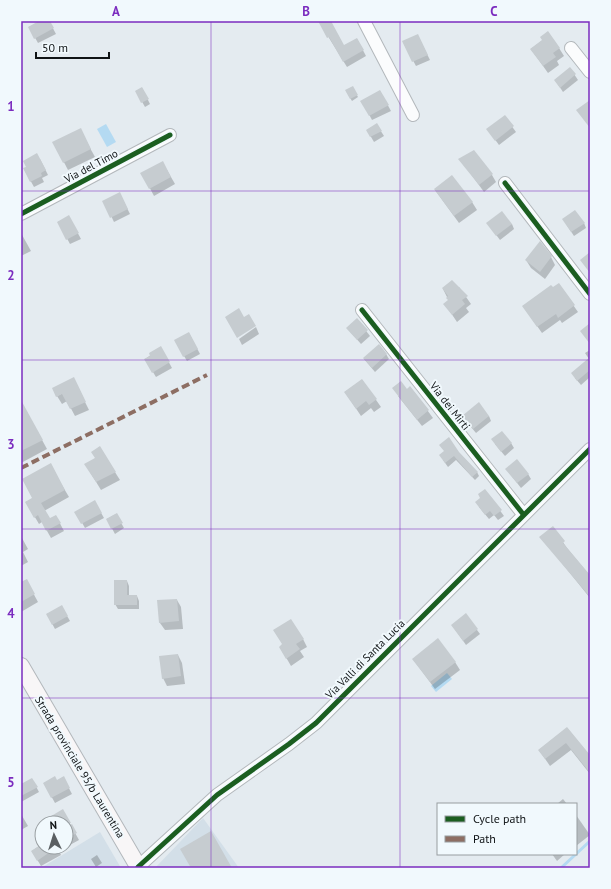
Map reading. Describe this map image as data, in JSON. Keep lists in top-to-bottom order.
{
  "streets": {
    "main road": ["Strada provinciale 95/b Laurentina"],
    "street": ["Via del Timo", "Via dei Mirti", "Via Valli di Santa Lucia"]
  },
  "crossings": [
    ["Via dei Mirti", "Via Valli di Santa Lucia"],
    ["Via Valli di Santa Lucia", "Strada provinciale 95/b Laurentina"]
  ],
  "legend": ["Cycle path", "Path"],
  "scale_bar": "50 m",
  "north": "top",
  "grid": {
    "columns": ["A", "B", "C"],
    "rows": [
      "1",
      "2",
      "3",
      "4",
      "5"
    ]
  }
}
